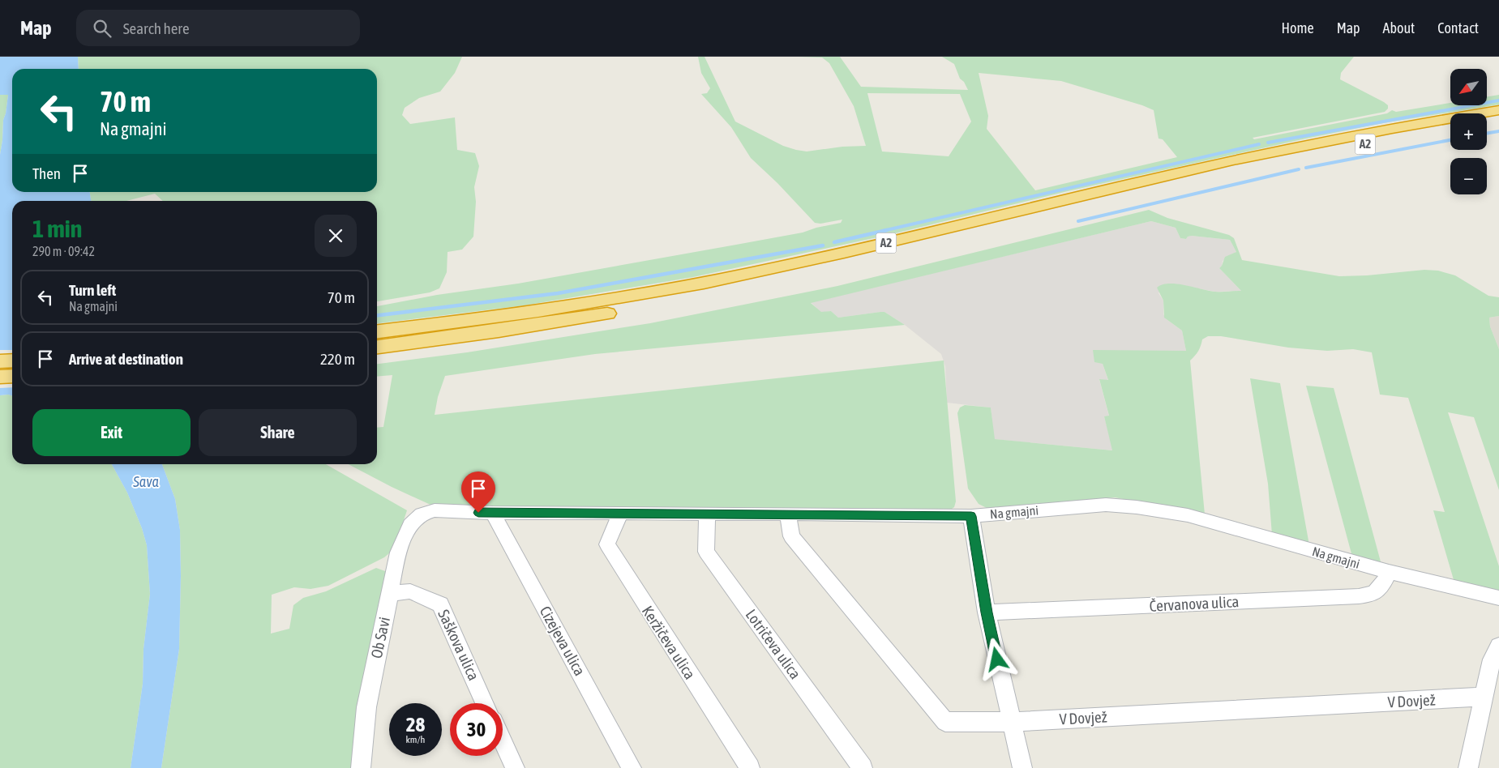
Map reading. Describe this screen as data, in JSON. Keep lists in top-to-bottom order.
{
  "streets": {
    "highway": ["A2"],
    "street": [
      "Na gmajni",
      "Červanova ulica",
      "Ob Savi",
      "Cizejeva ulica",
      "Keržičeva ulica",
      "Lotričeva ulica",
      "Saškova ulica",
      "V Dovjež"
    ]
  },
  "crossings": [
    ["Na gmajni", "Červanova ulica"],
    ["Na gmajni", "Ob Savi"],
    ["Na gmajni", "Cizejeva ulica"],
    ["Na gmajni", "Keržičeva ulica"],
    ["Na gmajni", "Lotričeva ulica"],
    ["Na gmajni", "V Dovjež"],
    ["Ob Savi", "Saškova ulica"]
  ],
  "water": ["Sava"],
  "north": "bottom left",
  "page": {
    "header": "Map",
    "search": "Search here",
    "nav": [
      "Home",
      "Map",
      "About",
      "Contact"
    ],
    "map_buttons": ["+", "−"],
    "turn": ["70 m", "Na gmajni"],
    "then": "Then",
    "heading": ["1 min", "290 m · 09:42"],
    "list": [
      {
        "name": "Turn left",
        "note": "Na gmajni",
        "value": "70 m"
      },
      {
        "name": "Arrive at destination",
        "value": "220 m"
      }
    ],
    "buttons": ["Exit", "Share"],
    "speed": "28 km/h",
    "limit": "30"
  }
}
